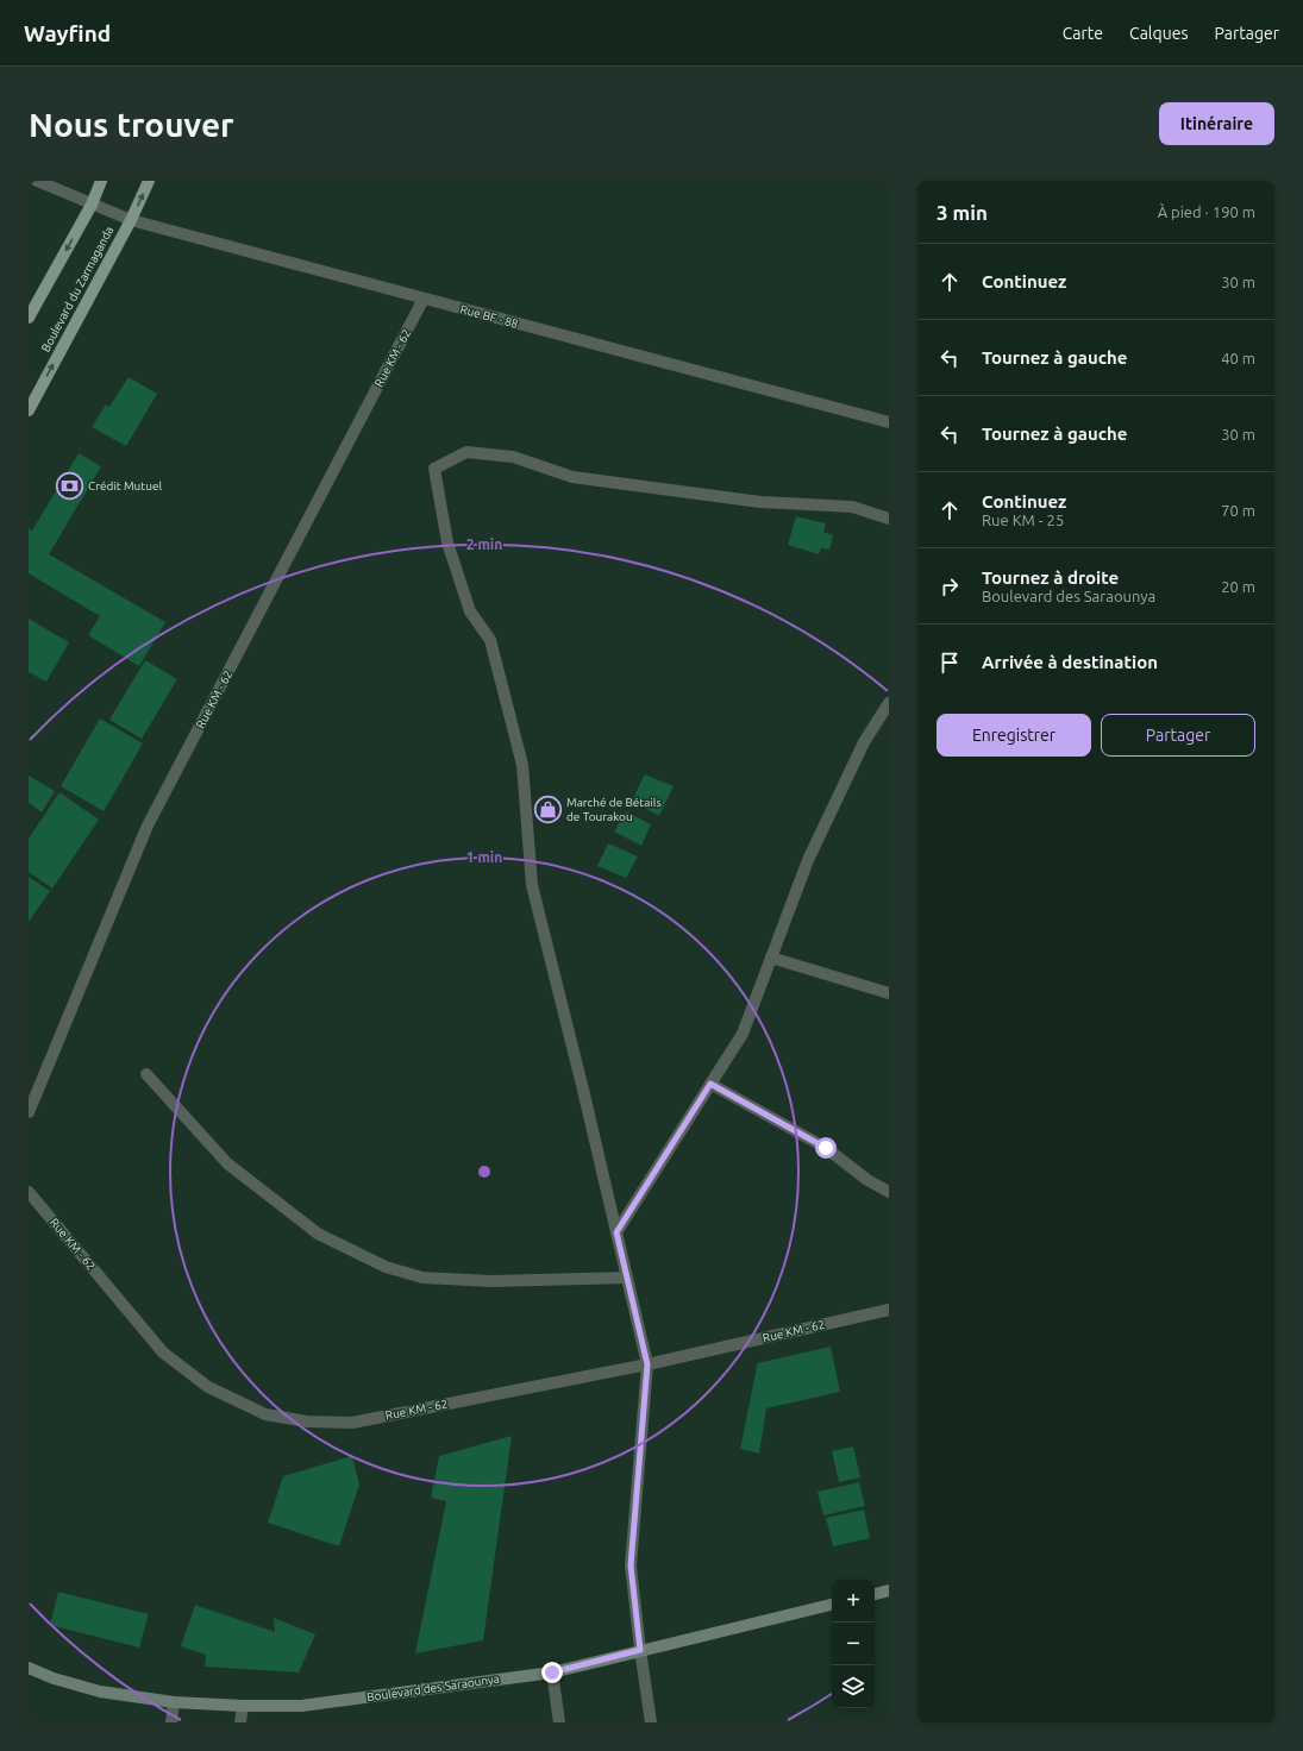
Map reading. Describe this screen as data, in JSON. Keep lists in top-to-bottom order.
{
  "streets": {
    "main road": ["Boulevard du Zarmaganda", "Boulevard des Saraounya"],
    "street": ["Rue BF - 88", "Rue KM - 62"]
  },
  "crossings": [
    ["Boulevard du Zarmaganda", "Rue BF - 88"],
    ["Rue BF - 88", "Rue KM - 62"]
  ],
  "places": {
    "bank": ["Crédit Mutuel"],
    "shop": ["Marché de Bétails de Tourakou"]
  },
  "page": {
    "header": "Wayfind",
    "nav": ["Carte", "Calques", "Partager"],
    "buttons": [
      "Itinéraire",
      ["Enregistrer", "Partager"]
    ],
    "title": "Nous trouver",
    "heading": ["3 min", "À pied · 190 m"],
    "list": [
      ["Continuez", "30 m"],
      ["Tournez à gauche", "40 m"],
      ["Tournez à gauche", "30 m"],
      ["Continuez", "Rue KM - 25", "70 m"],
      ["Tournez à droite", "Boulevard des Saraounya", "20 m"],
      "Arrivée à destination"
    ],
    "map_buttons": ["+", "−"]
  },
  "rings": ["2 min", "1 min"]
}
